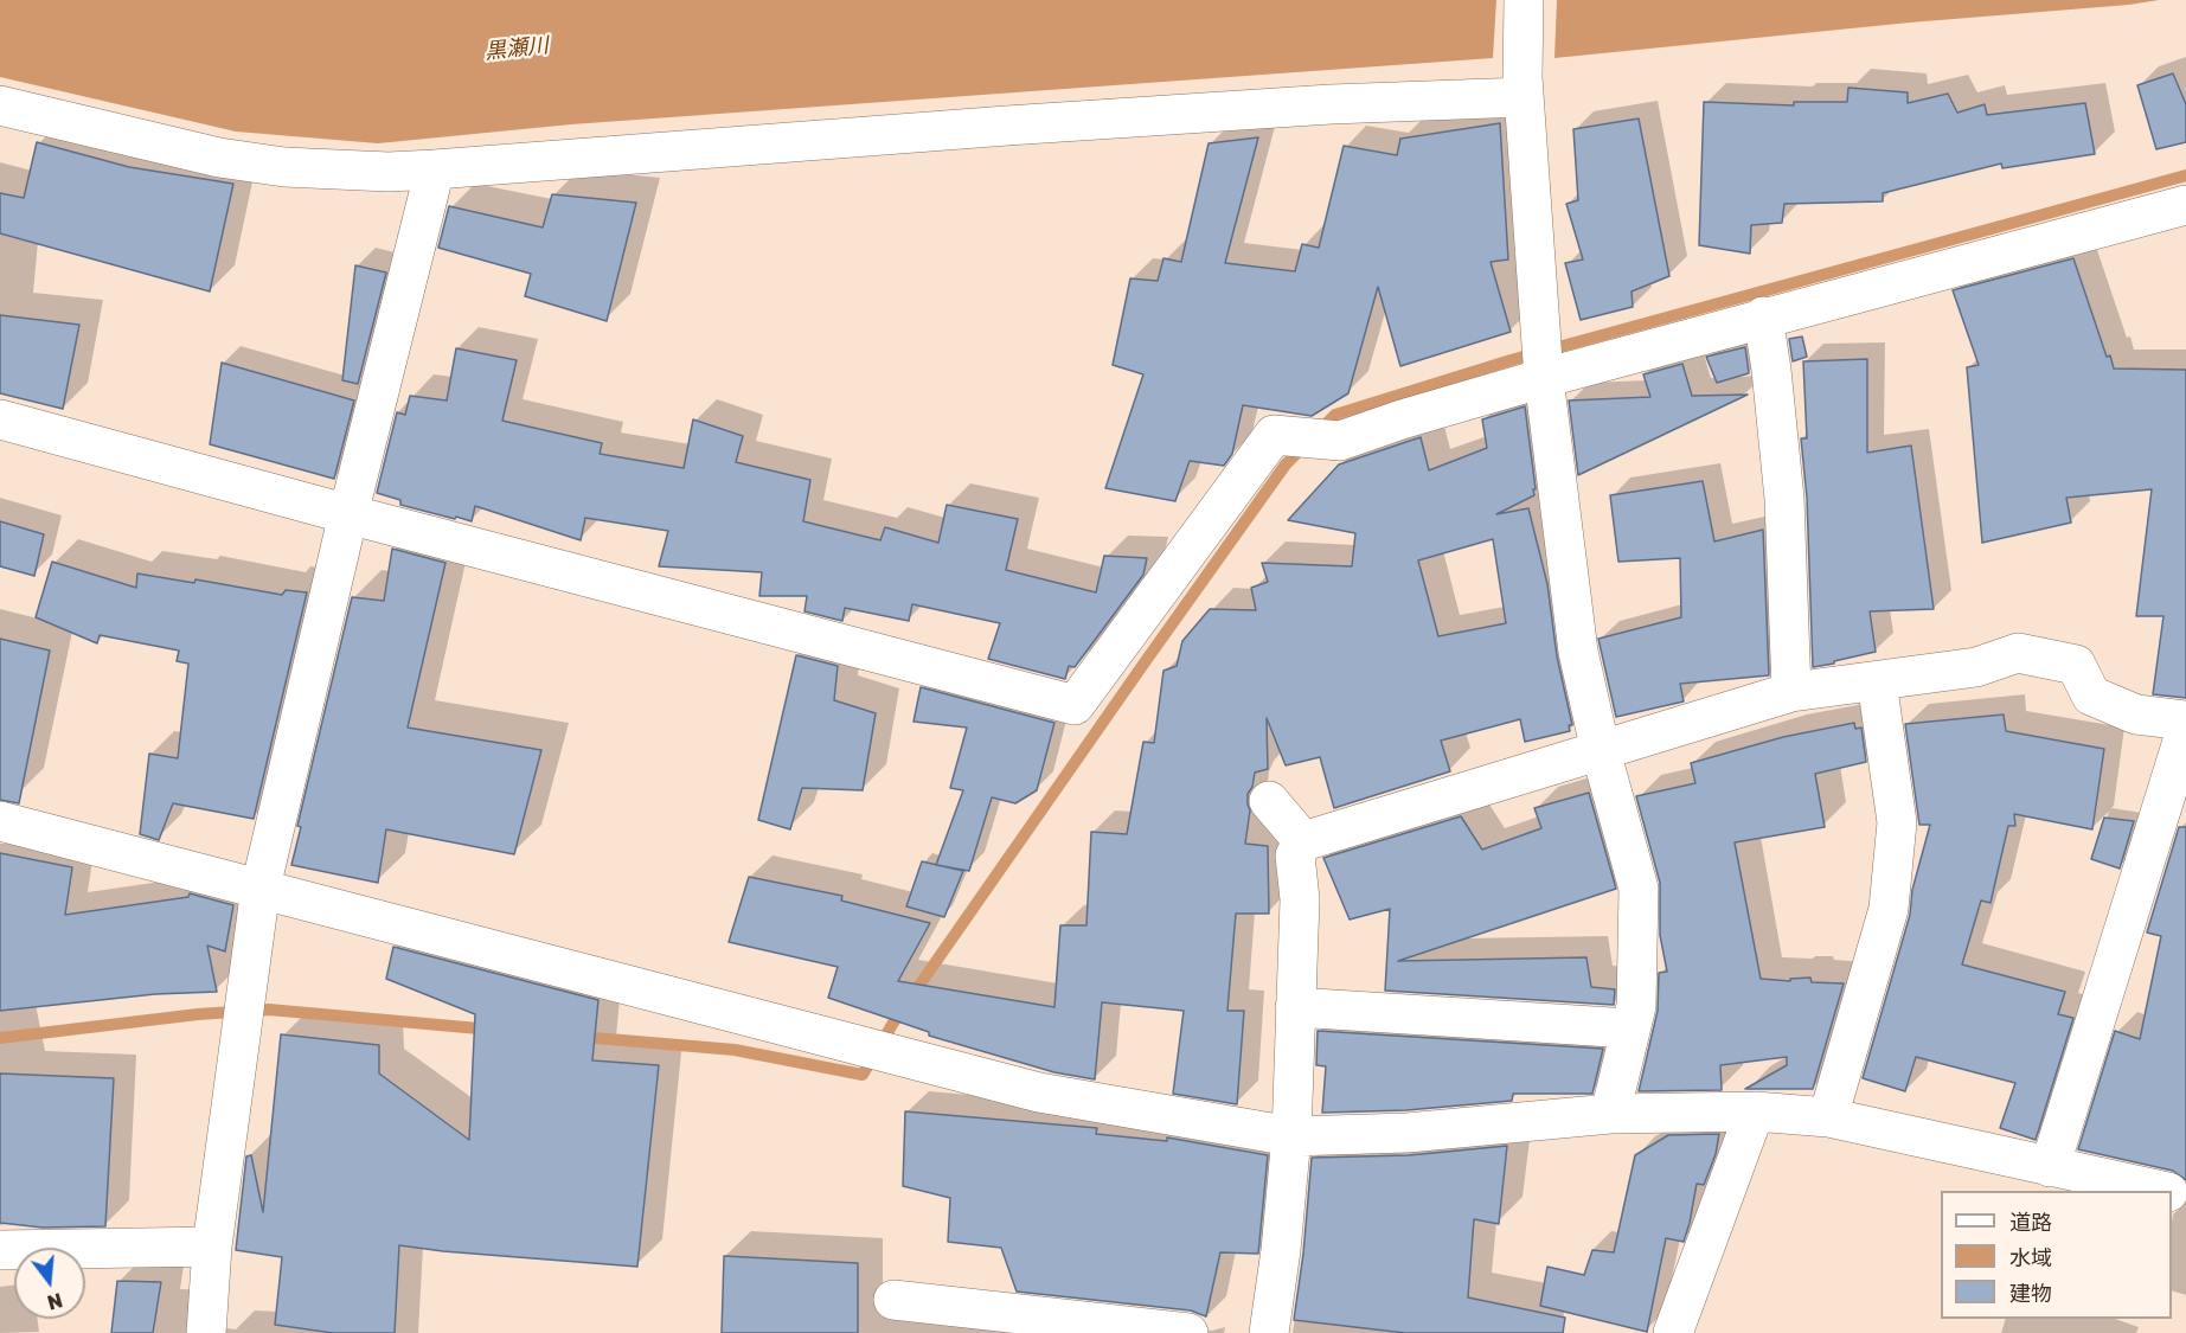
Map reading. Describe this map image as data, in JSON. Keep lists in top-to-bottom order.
{
  "water": ["黒瀬川"],
  "legend": ["道路", "水域", "建物"],
  "north": "bottom"
}
